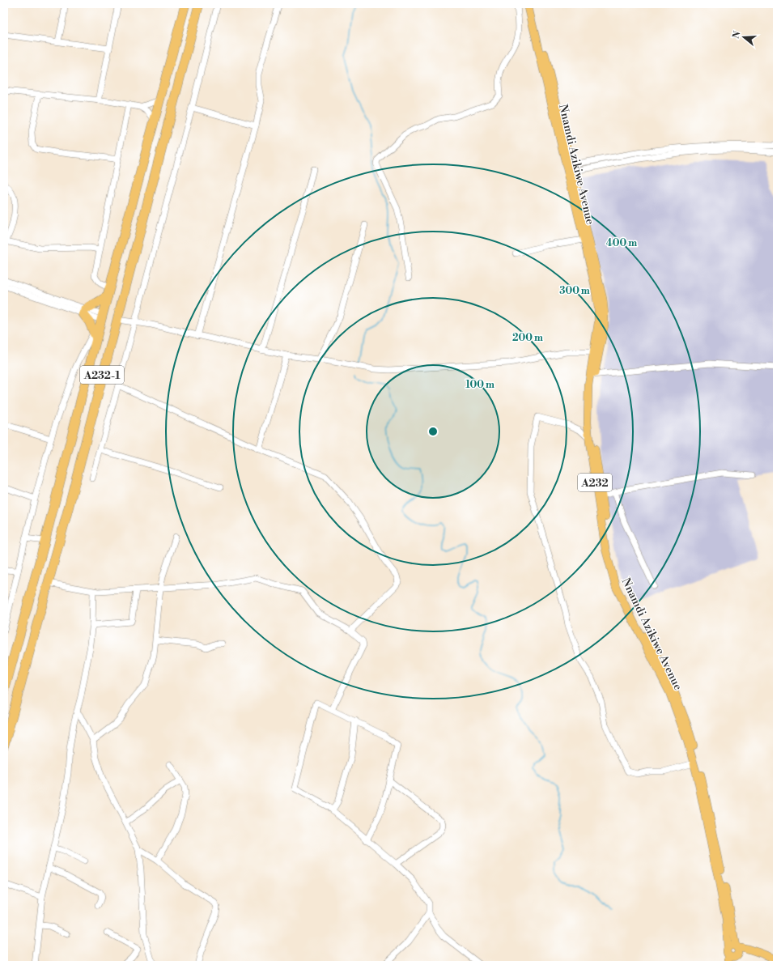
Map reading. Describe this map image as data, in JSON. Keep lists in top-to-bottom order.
{
  "streets": {
    "highway": ["A232-1"],
    "main road": ["Nnamdi Azikiwe Avenue", "A232"]
  },
  "crossings": [
    ["Nnamdi Azikiwe Avenue", "A232"]
  ],
  "north": "left",
  "rings": [
    "400 m",
    "300 m",
    "200 m",
    "100 m"
  ]
}
